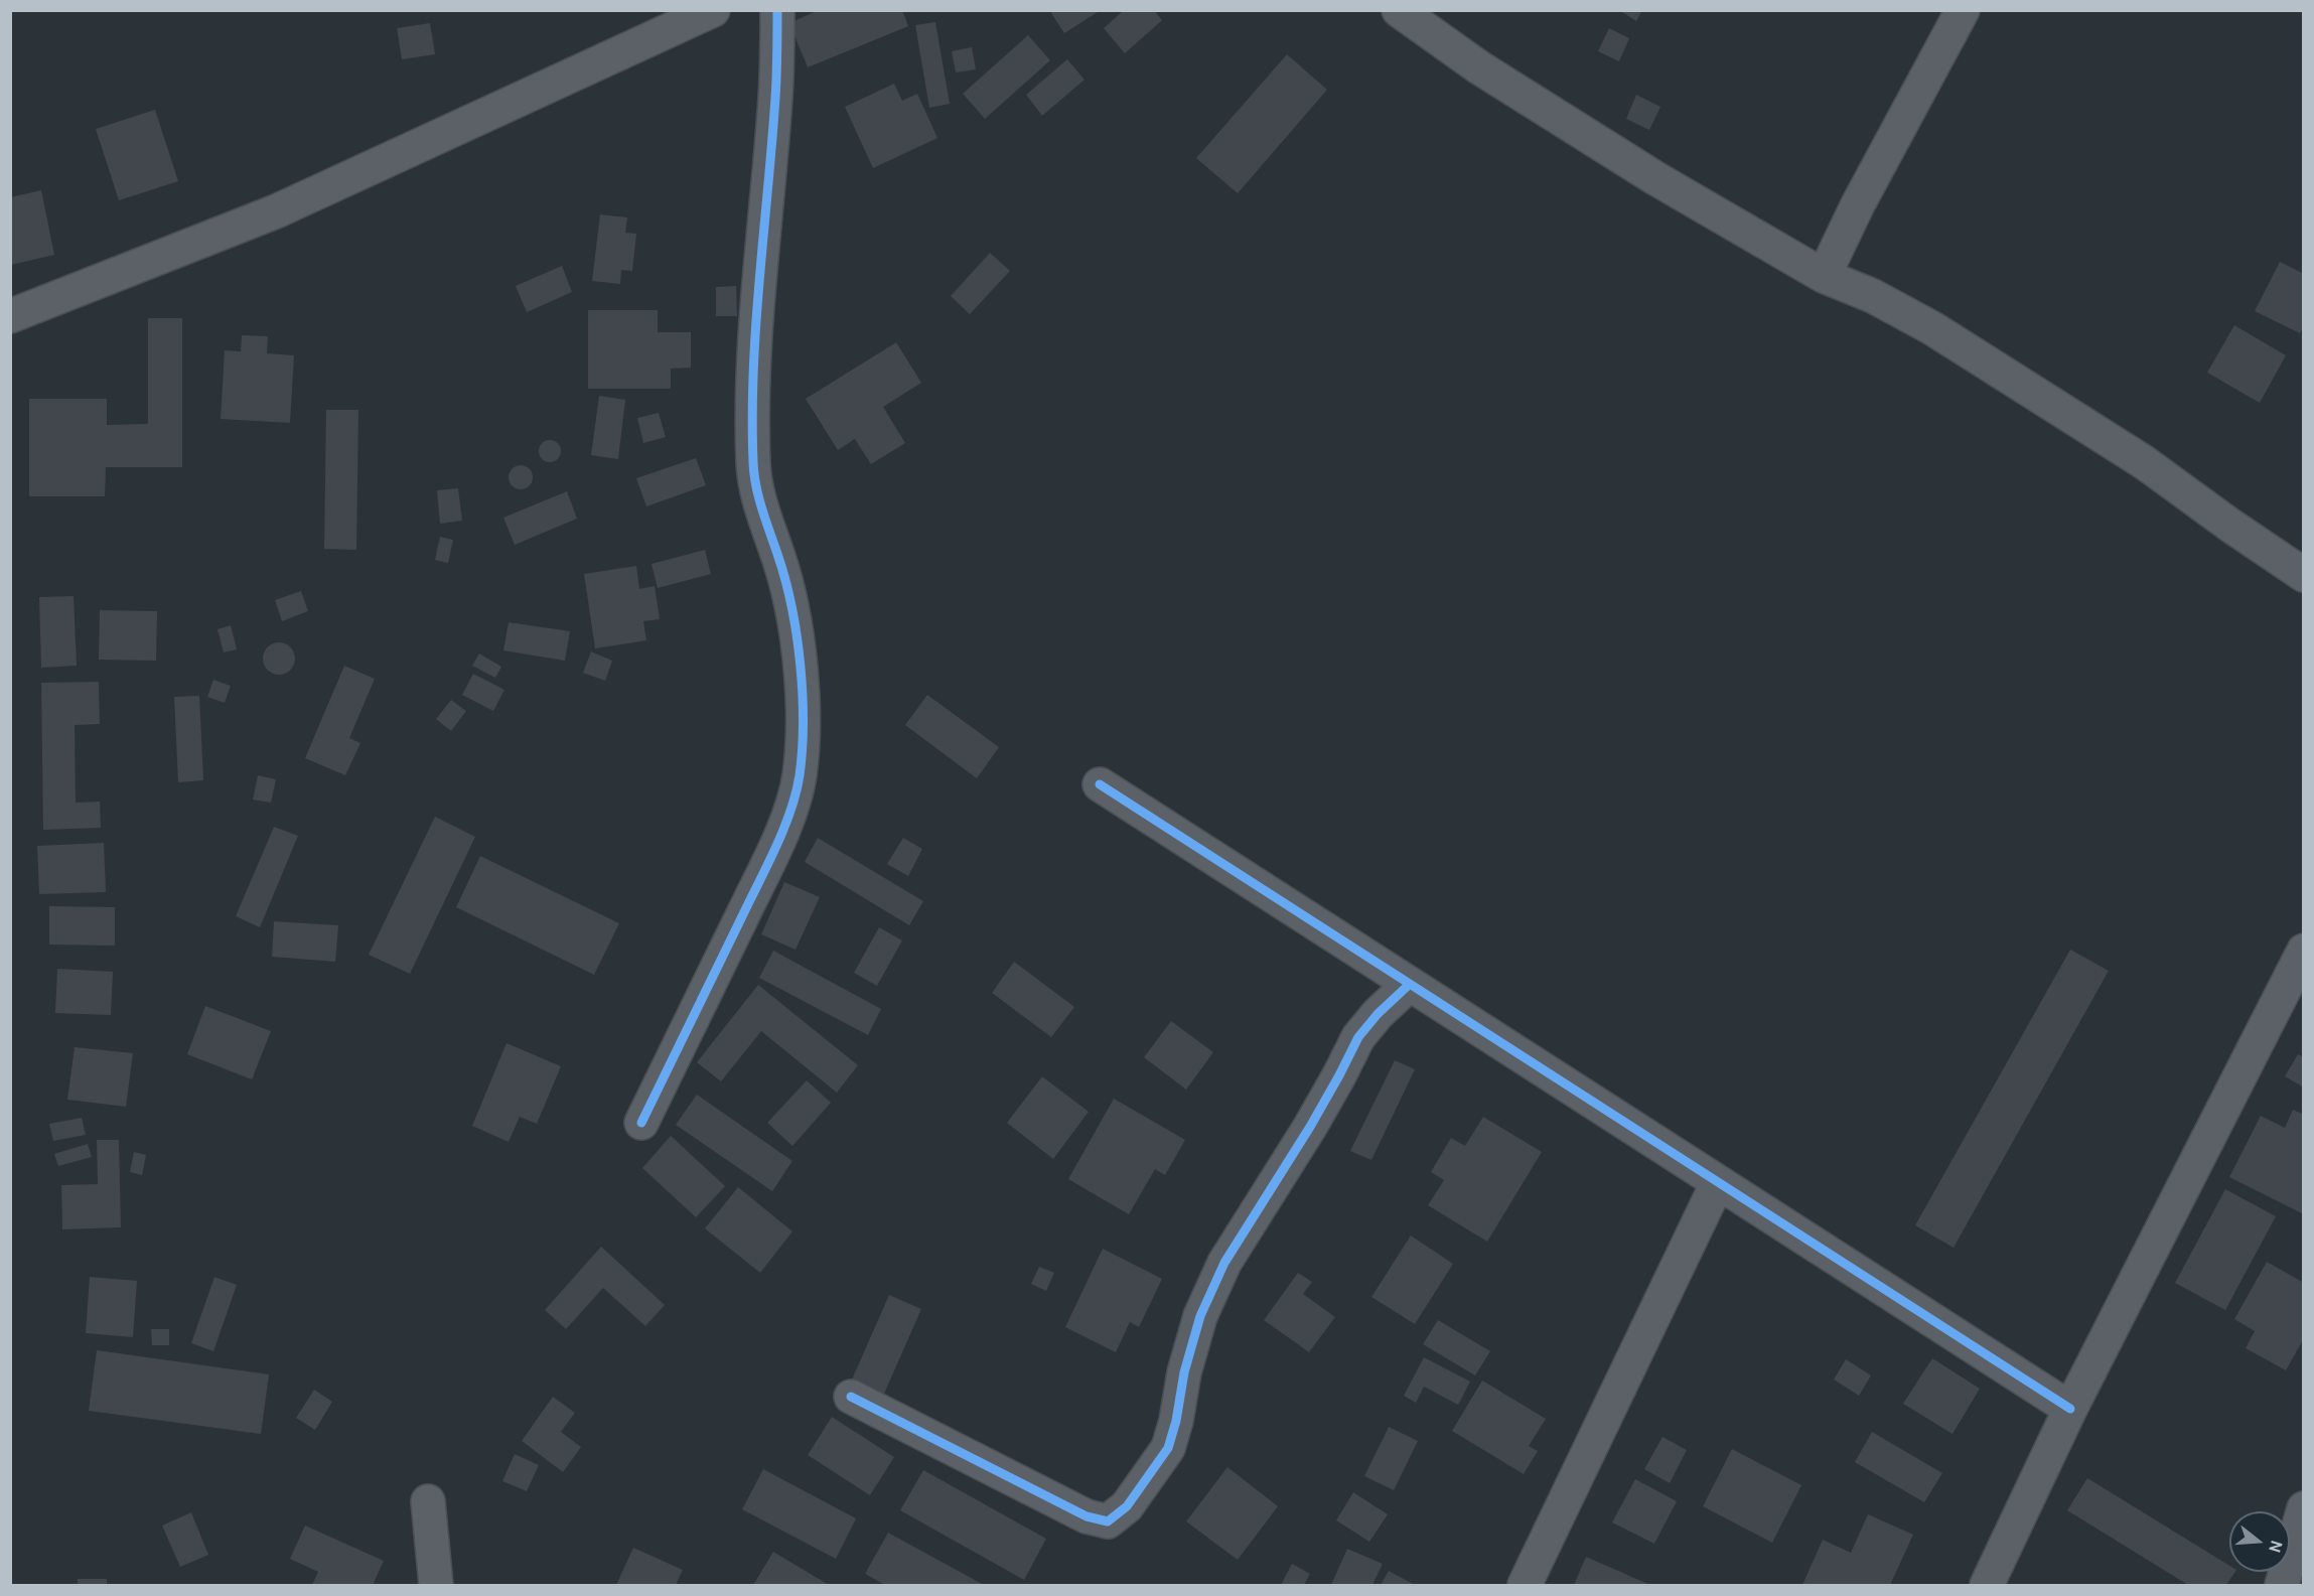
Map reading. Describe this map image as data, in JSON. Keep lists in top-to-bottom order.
{
  "north": "right"
}
